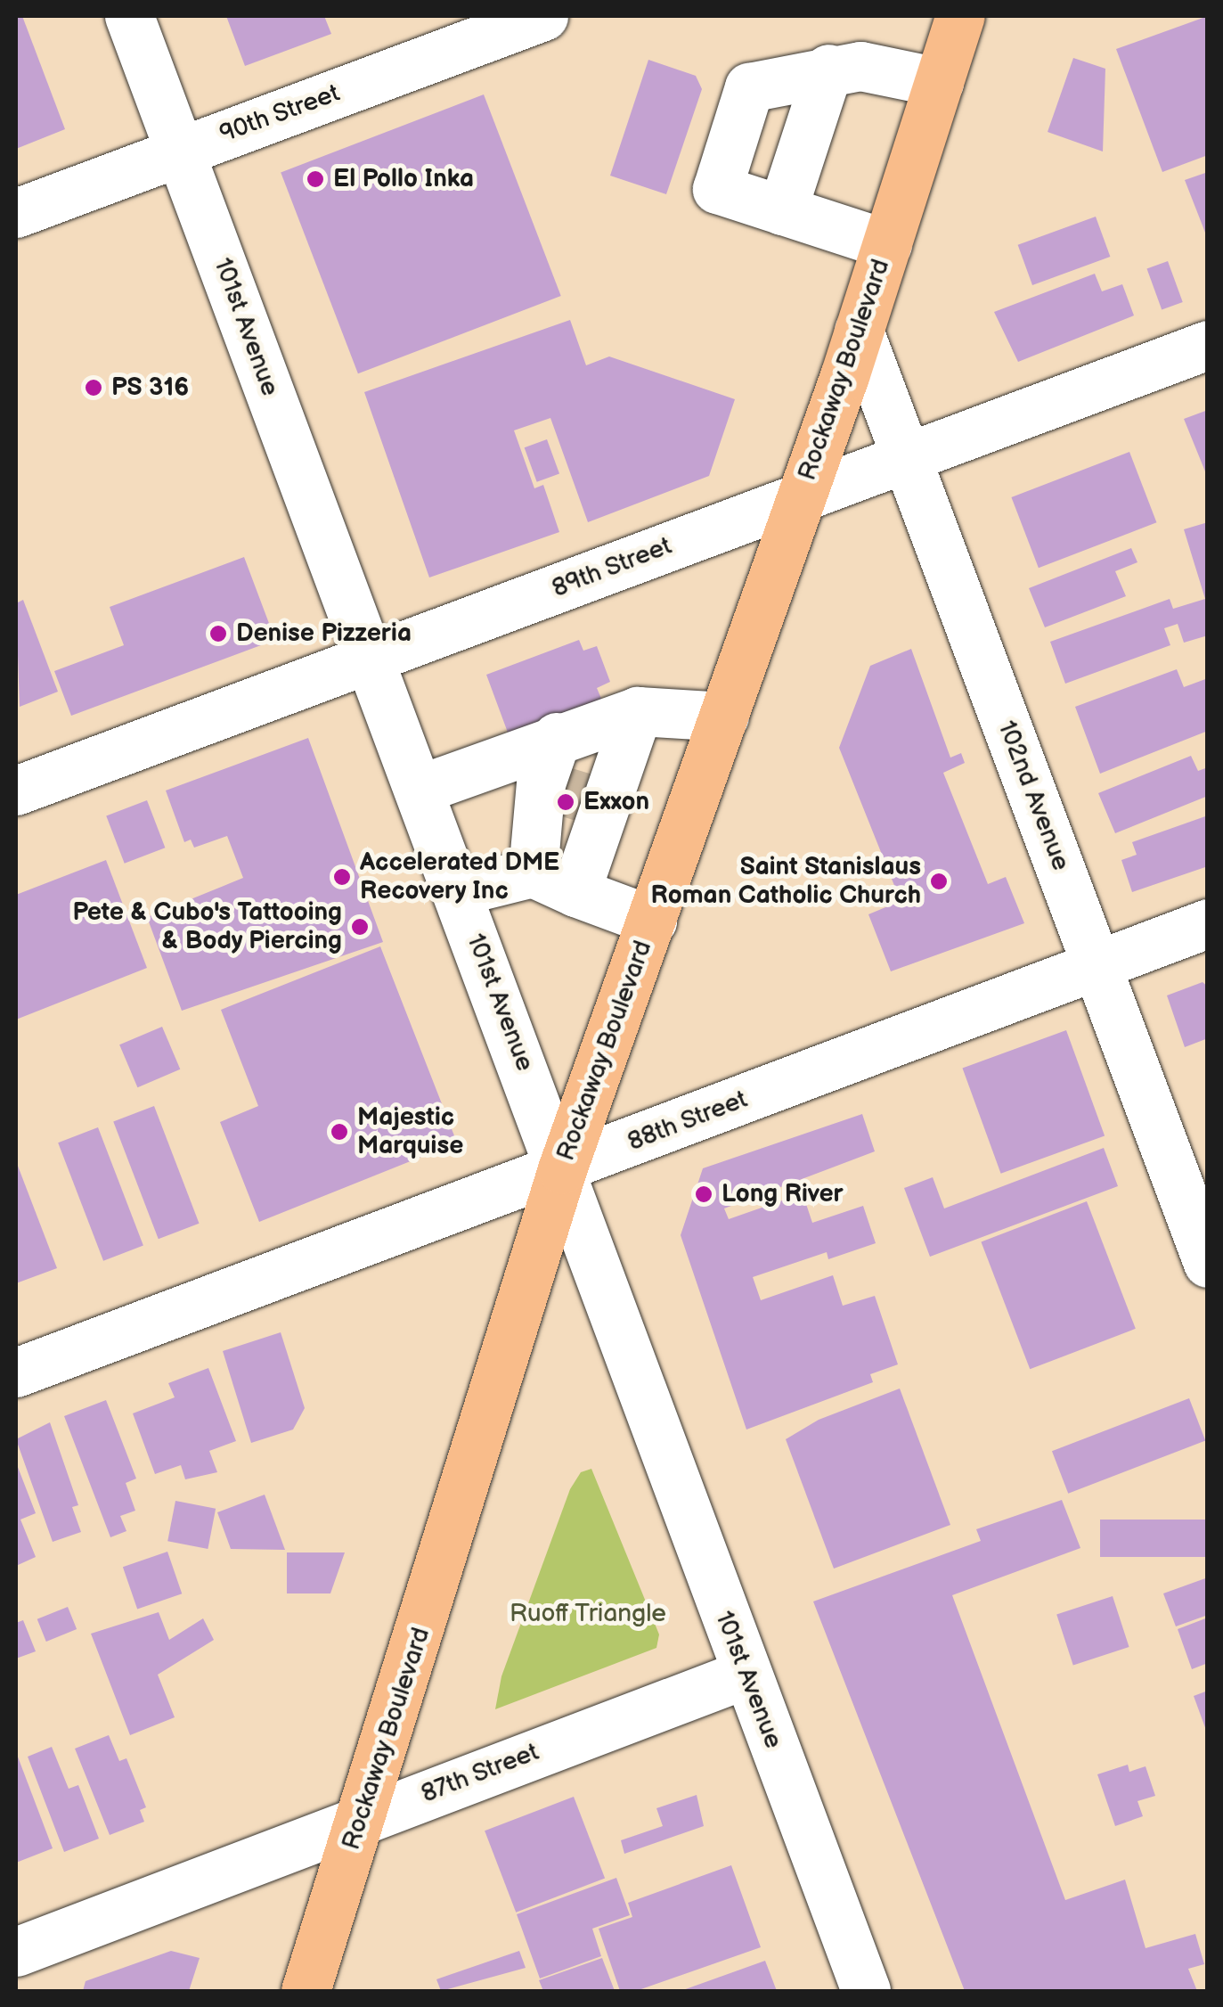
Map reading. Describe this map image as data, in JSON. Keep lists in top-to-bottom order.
{
  "streets": {
    "main road": ["Rockaway Boulevard"],
    "street": [
      "90th Street",
      "101st Avenue",
      "89th Street",
      "102nd Avenue",
      "88th Street",
      "87th Street"
    ]
  },
  "crossings": [
    ["90th Street", "101st Avenue"],
    ["101st Avenue", "Rockaway Boulevard"],
    ["101st Avenue", "89th Street"],
    ["101st Avenue", "88th Street"],
    ["101st Avenue", "87th Street"],
    ["Rockaway Boulevard", "89th Street"],
    ["Rockaway Boulevard", "102nd Avenue"],
    ["Rockaway Boulevard", "88th Street"],
    ["Rockaway Boulevard", "87th Street"],
    ["89th Street", "102nd Avenue"],
    ["102nd Avenue", "88th Street"]
  ],
  "parks": ["Ruoff Triangle"],
  "places": [
    "El Pollo Inka",
    "PS 316",
    "Denise Pizzeria",
    "Exxon",
    "Accelerated DME Recovery Inc",
    "Saint Stanislaus Roman Catholic Church",
    "Pete & Cubo's Tattooing & Body Piercing",
    "Majestic Marquise",
    "Long River"
  ]
}
